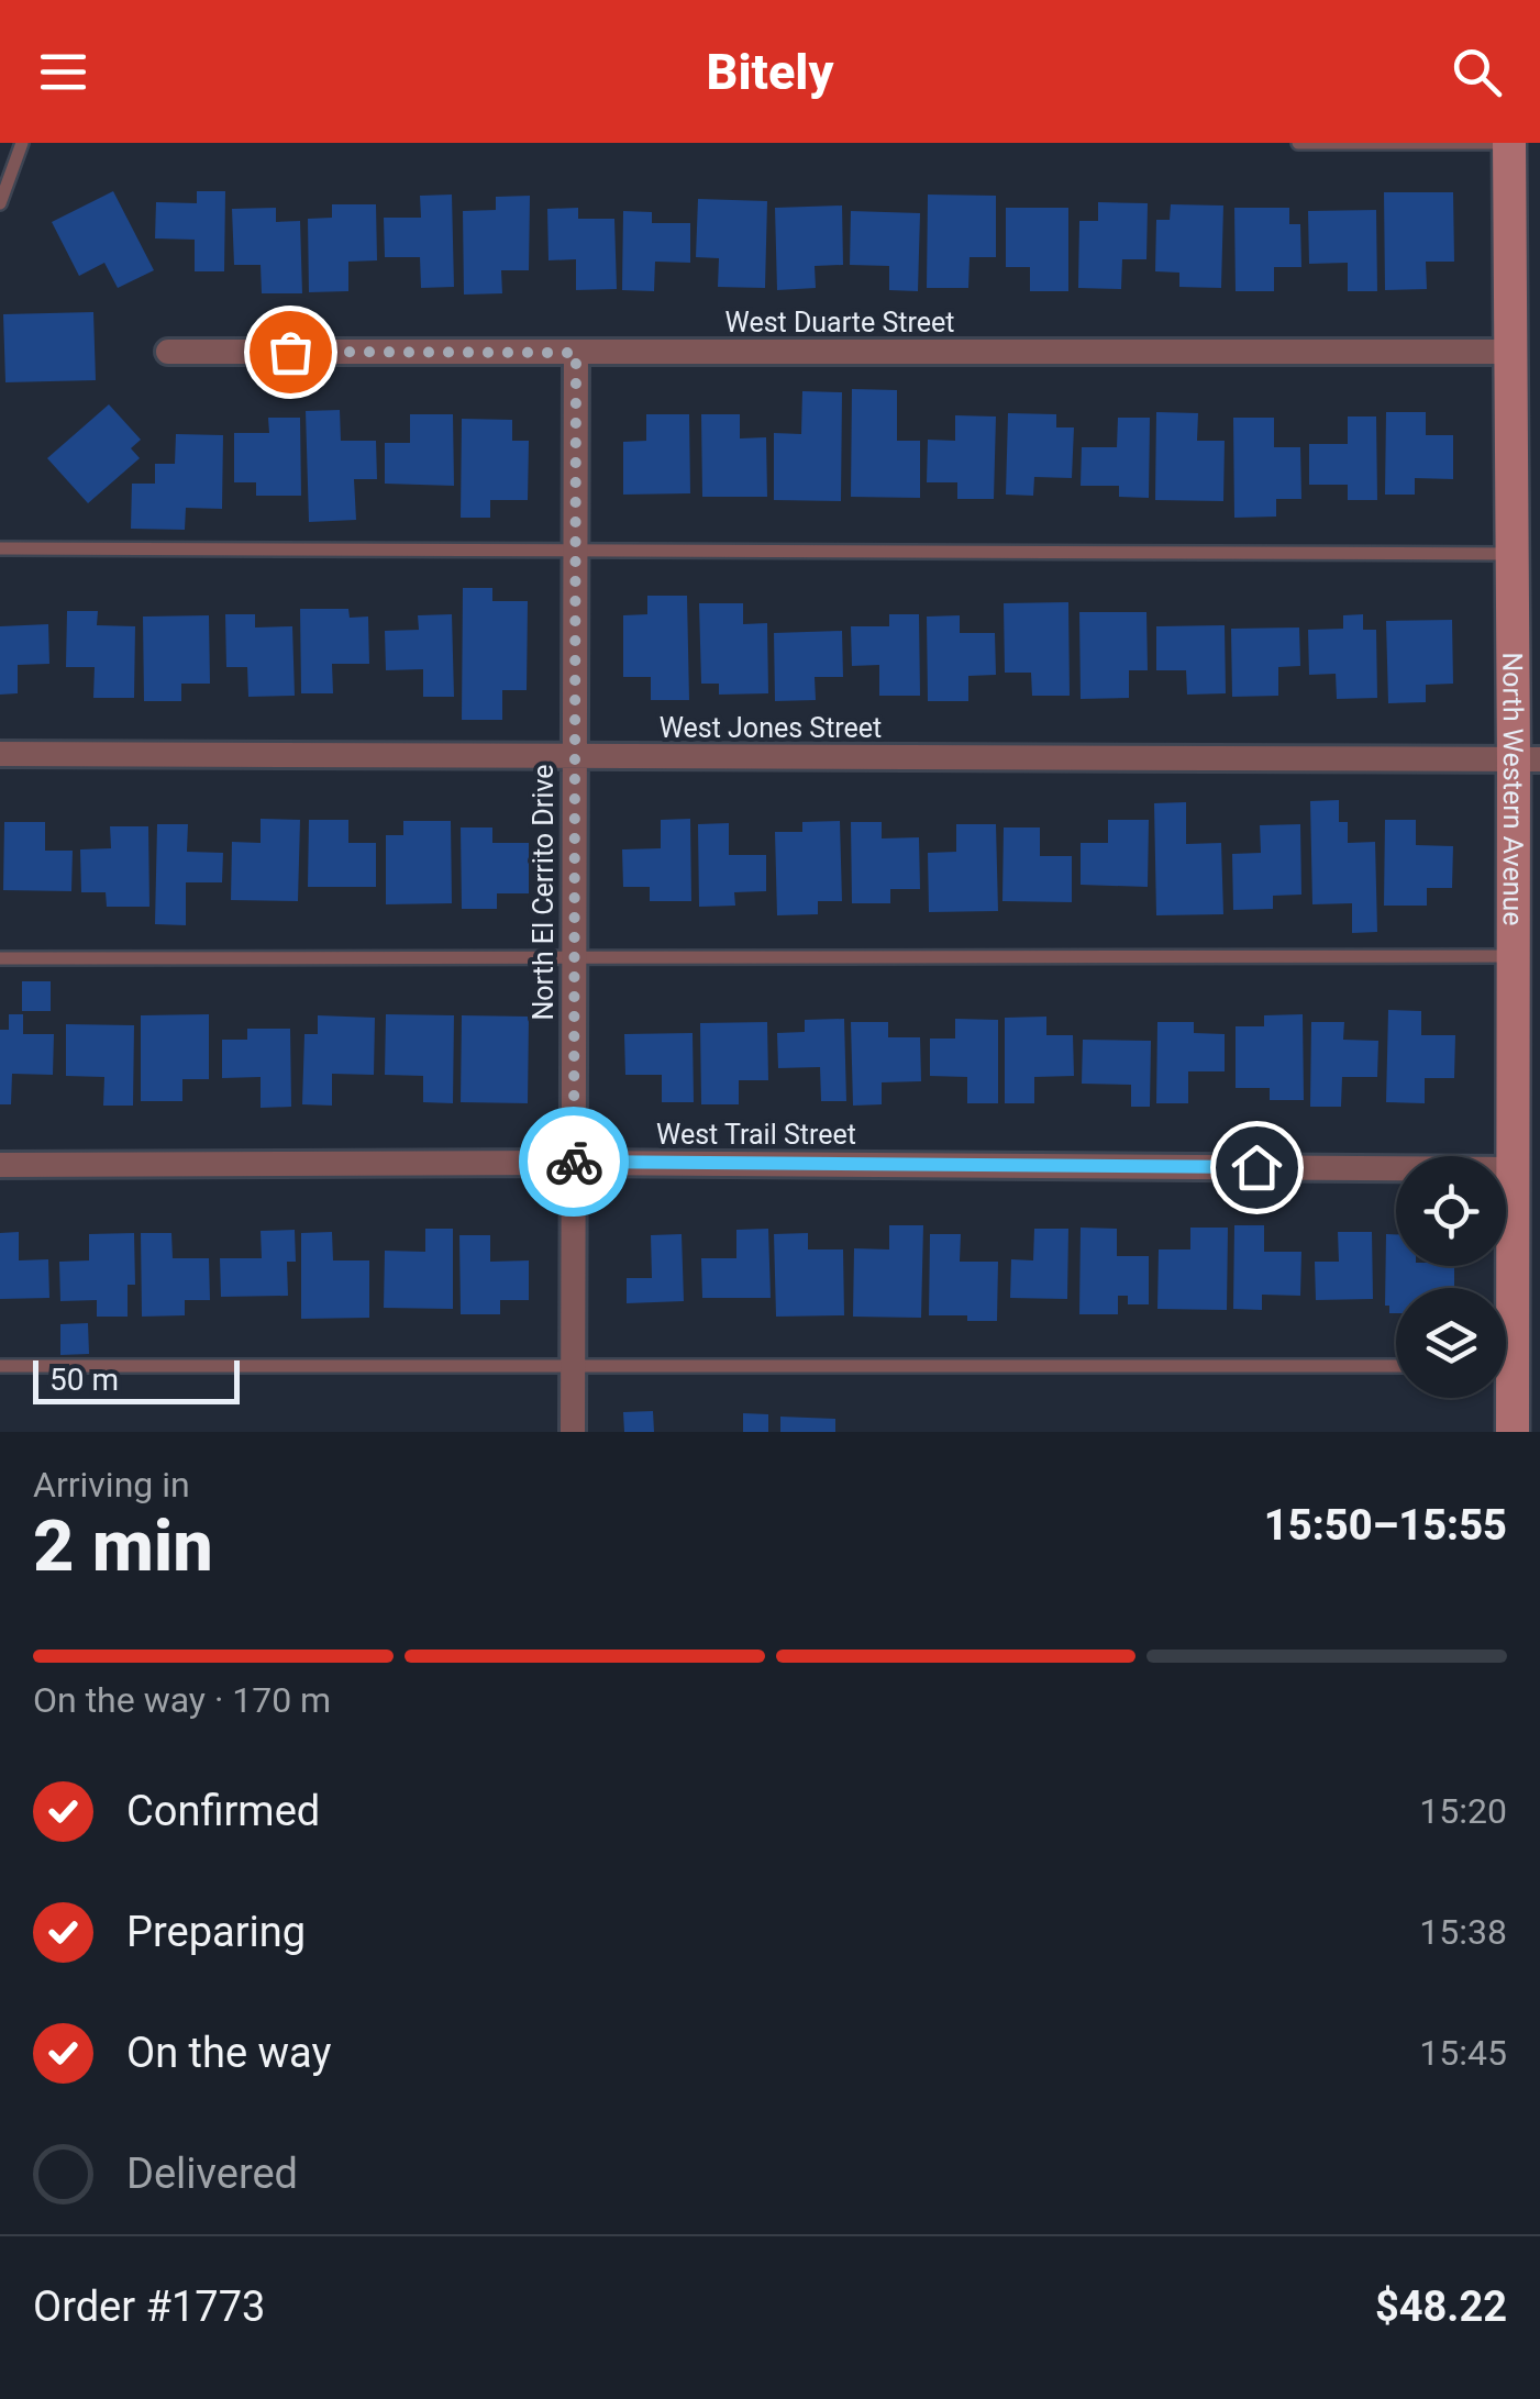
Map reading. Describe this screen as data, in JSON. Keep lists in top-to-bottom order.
{
  "streets": {
    "main road": ["North Western Avenue"],
    "street": [
      "West Duarte Street",
      "West Jones Street",
      "North El Cerrito Drive",
      "West Trail Street"
    ]
  },
  "crossings": [
    ["West Duarte Street", "North Western Avenue"],
    ["West Duarte Street", "North El Cerrito Drive"],
    ["West Jones Street", "North Western Avenue"],
    ["West Jones Street", "North El Cerrito Drive"],
    ["North Western Avenue", "West Trail Street"],
    ["North El Cerrito Drive", "West Trail Street"]
  ],
  "scale_bar": "50 m",
  "page": {
    "header": "Bitely",
    "scale": "50 m",
    "heading": ["2 min", "Arriving in", "15:50–15:55"],
    "panel": ["Order #1773", "$48.22"],
    "bar": "On the way · 170 m",
    "list": [
      ["Confirmed", "15:20"],
      ["Preparing", "15:38"],
      ["On the way", "15:45"],
      "Delivered"
    ]
  }
}
